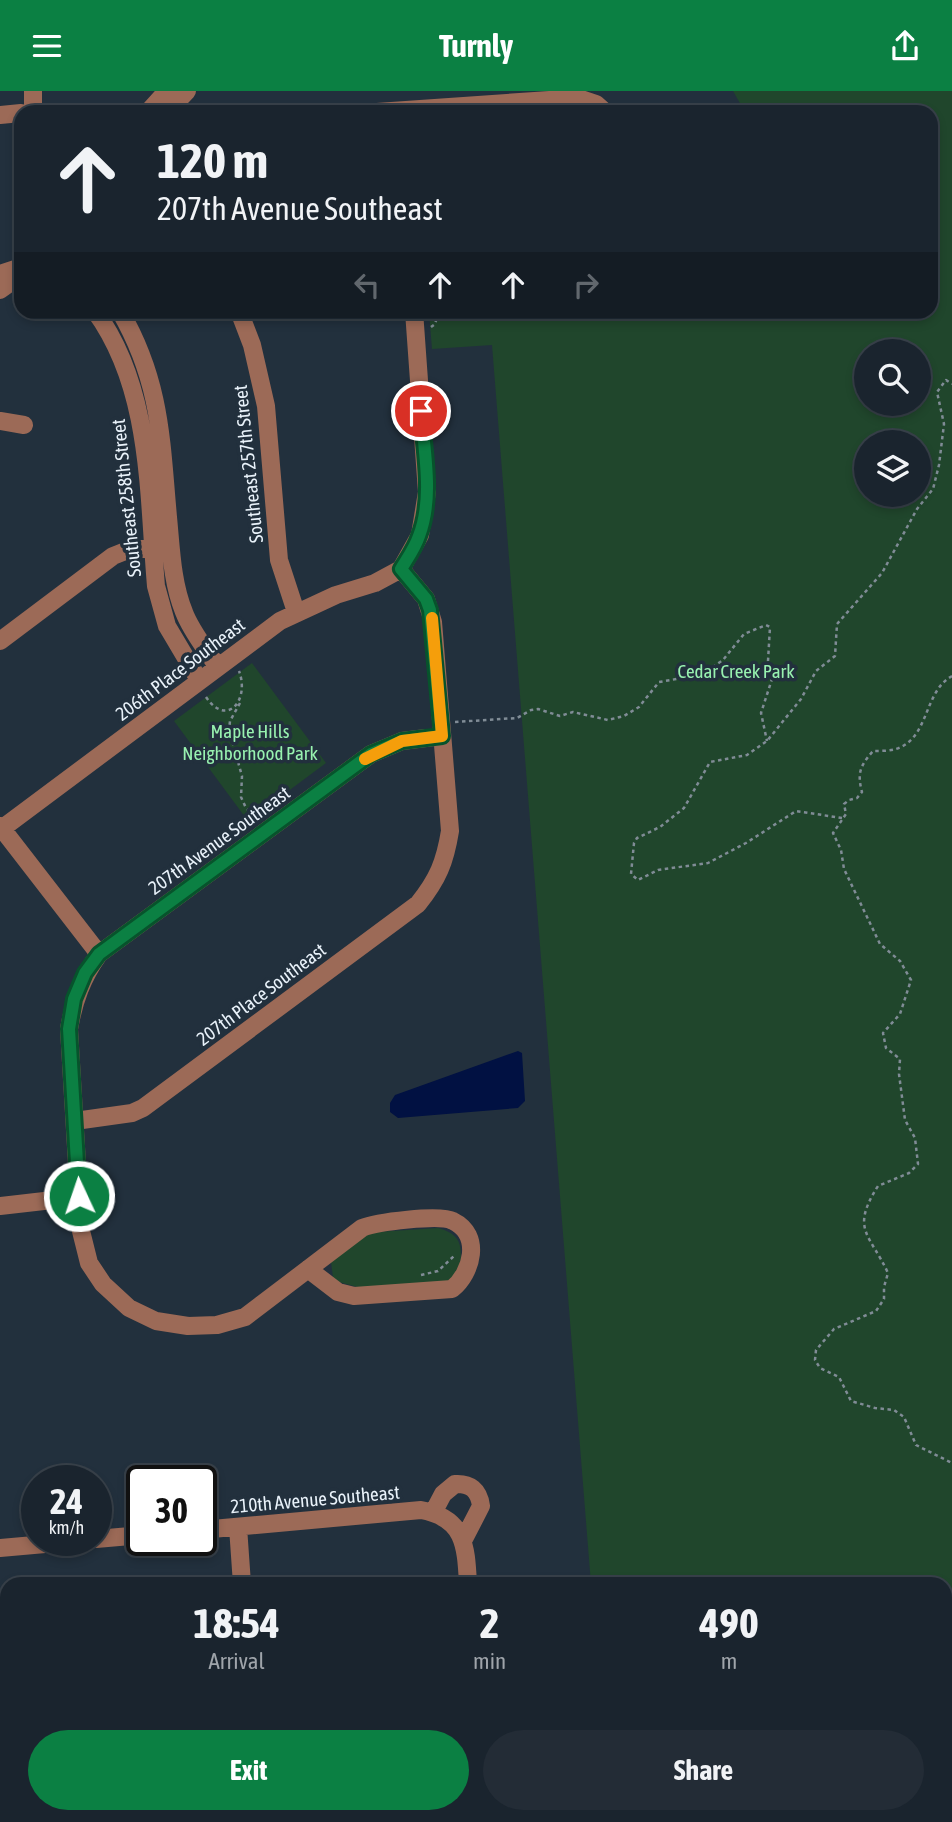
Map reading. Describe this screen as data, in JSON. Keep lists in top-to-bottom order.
{
  "streets": {
    "street": [
      "Southeast 257th Street",
      "Southeast 258th Street",
      "206th Place Southeast",
      "207th Avenue Southeast",
      "207th Place Southeast",
      "210th Avenue Southeast"
    ]
  },
  "crossings": [
    ["Southeast 257th Street", "206th Place Southeast"],
    ["Southeast 258th Street", "206th Place Southeast"],
    ["206th Place Southeast", "207th Place Southeast"],
    ["207th Avenue Southeast", "207th Place Southeast"]
  ],
  "parks": ["Cedar Creek Park", "Maple Hills Neighborhood Park"],
  "page": {
    "header": "Turnly",
    "turn": ["120 m", "207th Avenue Southeast"],
    "speed": "24 km/h",
    "limit": "30",
    "eta": [
      "18:54",
      "Arrival",
      "2",
      "min",
      "490",
      "m"
    ],
    "buttons": ["Exit", "Share"]
  }
}
